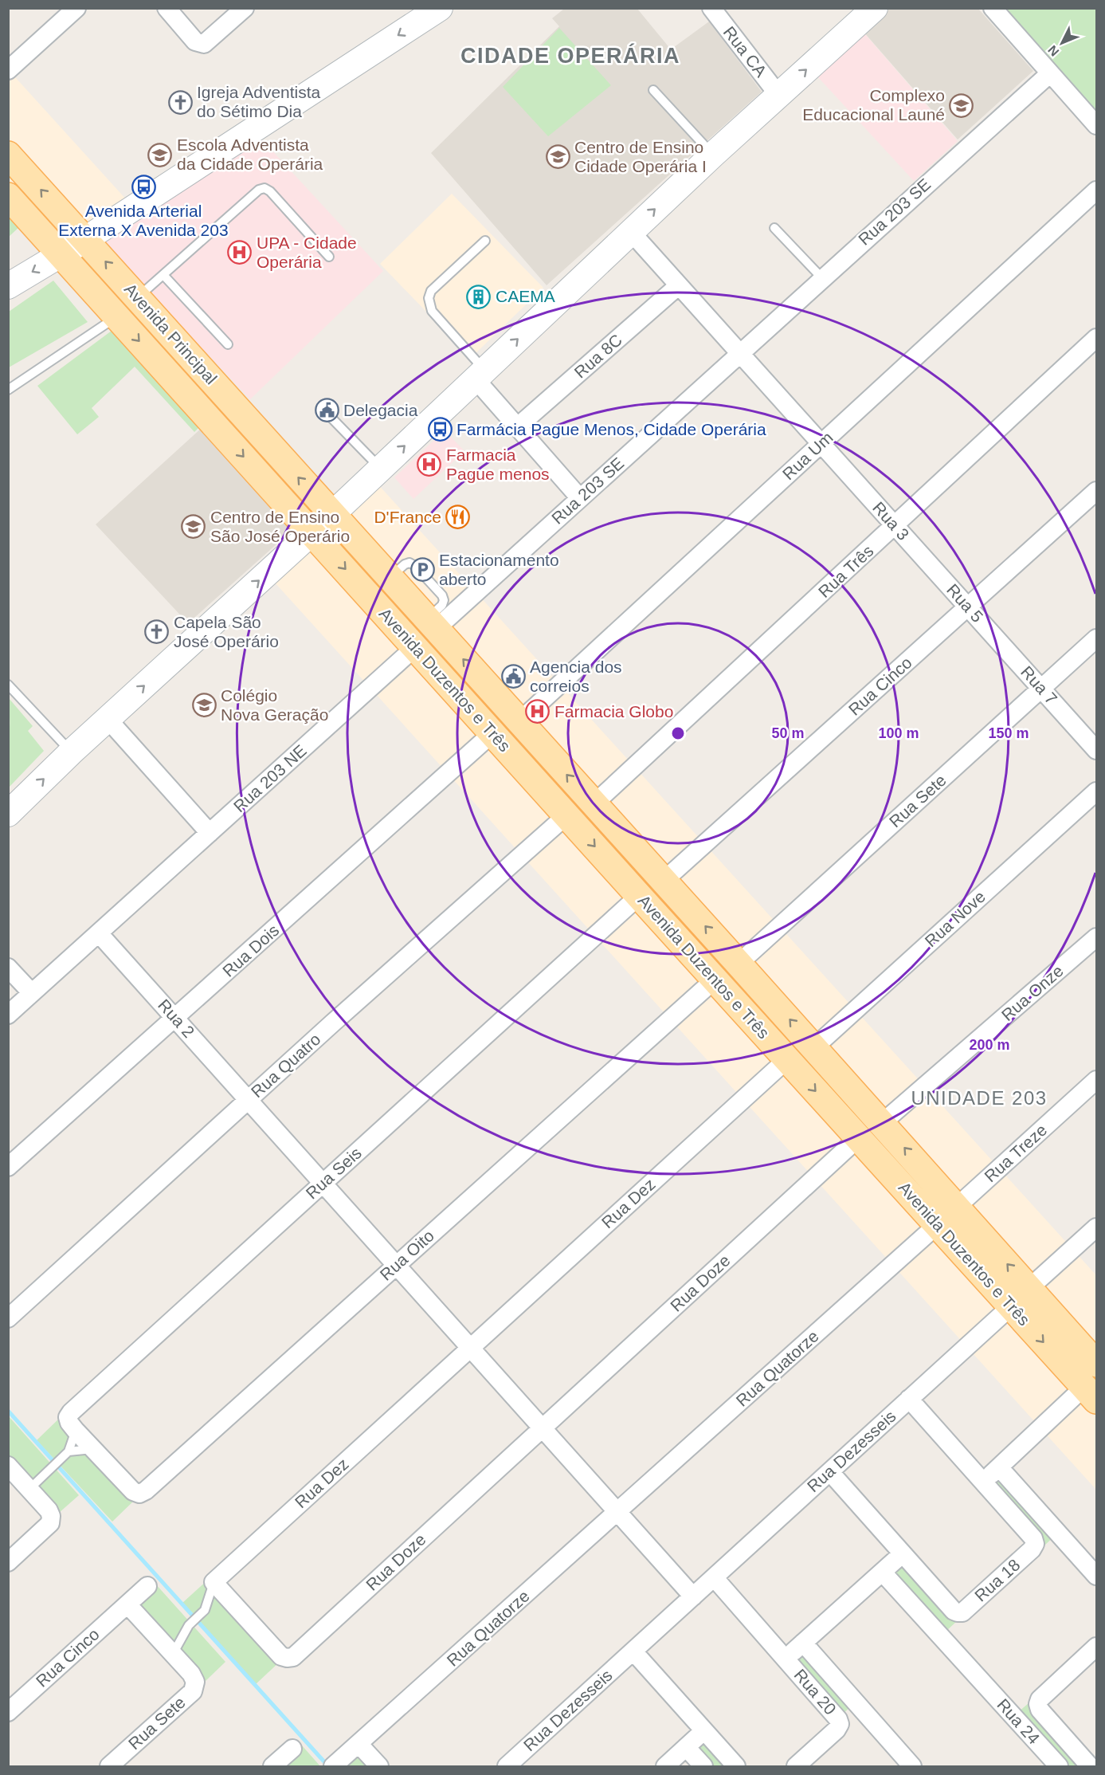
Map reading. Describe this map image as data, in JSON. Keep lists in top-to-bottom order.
{
  "streets": {
    "main road": ["Avenida Principal", "Avenida Duzentos e Três"],
    "street": [
      "Rua CA",
      "Rua 203 SE",
      "Rua 8C",
      "Rua Um",
      "Rua 3",
      "Rua Três",
      "Rua 5",
      "Rua 7",
      "Rua Cinco",
      "Rua 203 NE",
      "Rua Sete",
      "Rua Nove",
      "Rua Dois",
      "Rua Onze",
      "Rua 2",
      "Rua Quatro",
      "Rua Treze",
      "Rua Seis",
      "Rua Dez",
      "Rua Oito",
      "Rua Doze",
      "Rua Quatorze",
      "Rua Dezesseis",
      "Rua 18",
      "Rua 20",
      "Rua 24"
    ]
  },
  "crossings": [
    ["Rua 203 SE", "Rua 3"],
    ["Rua 203 SE", "Avenida Duzentos e Três"],
    ["Avenida Principal", "Avenida Duzentos e Três"],
    ["Rua Um", "Rua 3"],
    ["Rua Um", "Avenida Duzentos e Três"],
    ["Rua 3", "Rua Três"],
    ["Rua 3", "Rua 5"],
    ["Rua Três", "Avenida Duzentos e Três"],
    ["Rua 5", "Rua 7"],
    ["Rua 5", "Rua Cinco"],
    ["Avenida Duzentos e Três", "Rua Cinco"],
    ["Avenida Duzentos e Três", "Rua 203 NE"],
    ["Avenida Duzentos e Três", "Rua Sete"],
    ["Avenida Duzentos e Três", "Rua Nove"],
    ["Avenida Duzentos e Três", "Rua Dois"],
    ["Avenida Duzentos e Três", "Rua Onze"],
    ["Avenida Duzentos e Três", "Rua Quatro"],
    ["Avenida Duzentos e Três", "Rua Treze"],
    ["Avenida Duzentos e Três", "Rua Seis"],
    ["Avenida Duzentos e Três", "Rua Dez"],
    ["Avenida Duzentos e Três", "Rua Oito"],
    ["Avenida Duzentos e Três", "Rua Doze"],
    ["Avenida Duzentos e Três", "Rua Quatorze"],
    ["Avenida Duzentos e Três", "Rua Dezesseis"],
    ["Rua 7", "Rua Sete"],
    ["Rua 203 NE", "Rua 2"],
    ["Rua Dois", "Rua 2"],
    ["Rua 2", "Rua Quatro"],
    ["Rua 2", "Rua Seis"],
    ["Rua 2", "Rua Dez"],
    ["Rua 2", "Rua Oito"],
    ["Rua Dez", "Rua Doze"],
    ["Rua Dezesseis", "Rua 18"],
    ["Rua Dezesseis", "Rua 20"],
    ["Rua 20", "Rua 24"]
  ],
  "districts": ["CIDADE OPERÁRIA", "UNIDADE 203"],
  "places": {
    "church": ["Igreja Adventista do Sétimo Dia", "Capela São José Operário"],
    "school or university": [
      "Complexo Educacional Launé",
      "Escola Adventista da Cidade Operária",
      "Centro de Ensino Cidade Operária I",
      "Centro de Ensino São José Operário",
      "Colégio Nova Geração"
    ],
    "bus stop": ["Avenida Arterial Externa X Avenida 203", "Farmácia Pague Menos, Cidade Operária"],
    "hospital": ["UPA - Cidade Operária", "Farmacia Pague menos", "Farmacia Globo"],
    "building": ["CAEMA"],
    "public building": ["Delegacia", "Agencia dos correios"],
    "restaurant": ["D'France"],
    "parking": ["Estacionamento aberto"]
  },
  "north": "bottom left",
  "rings": [
    "50 m",
    "100 m",
    "150 m",
    "200 m"
  ]
}
